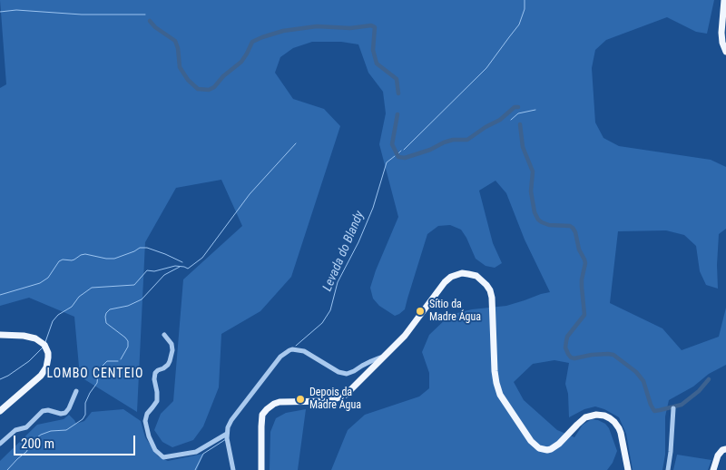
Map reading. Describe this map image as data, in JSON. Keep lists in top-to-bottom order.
{
  "districts": ["LOMBO CENTEIO"],
  "water": ["Levada do Blandy"],
  "places": ["Sítio da Madre Água", "Depois da Madre Água"],
  "scale_bar": "200 m"
}
